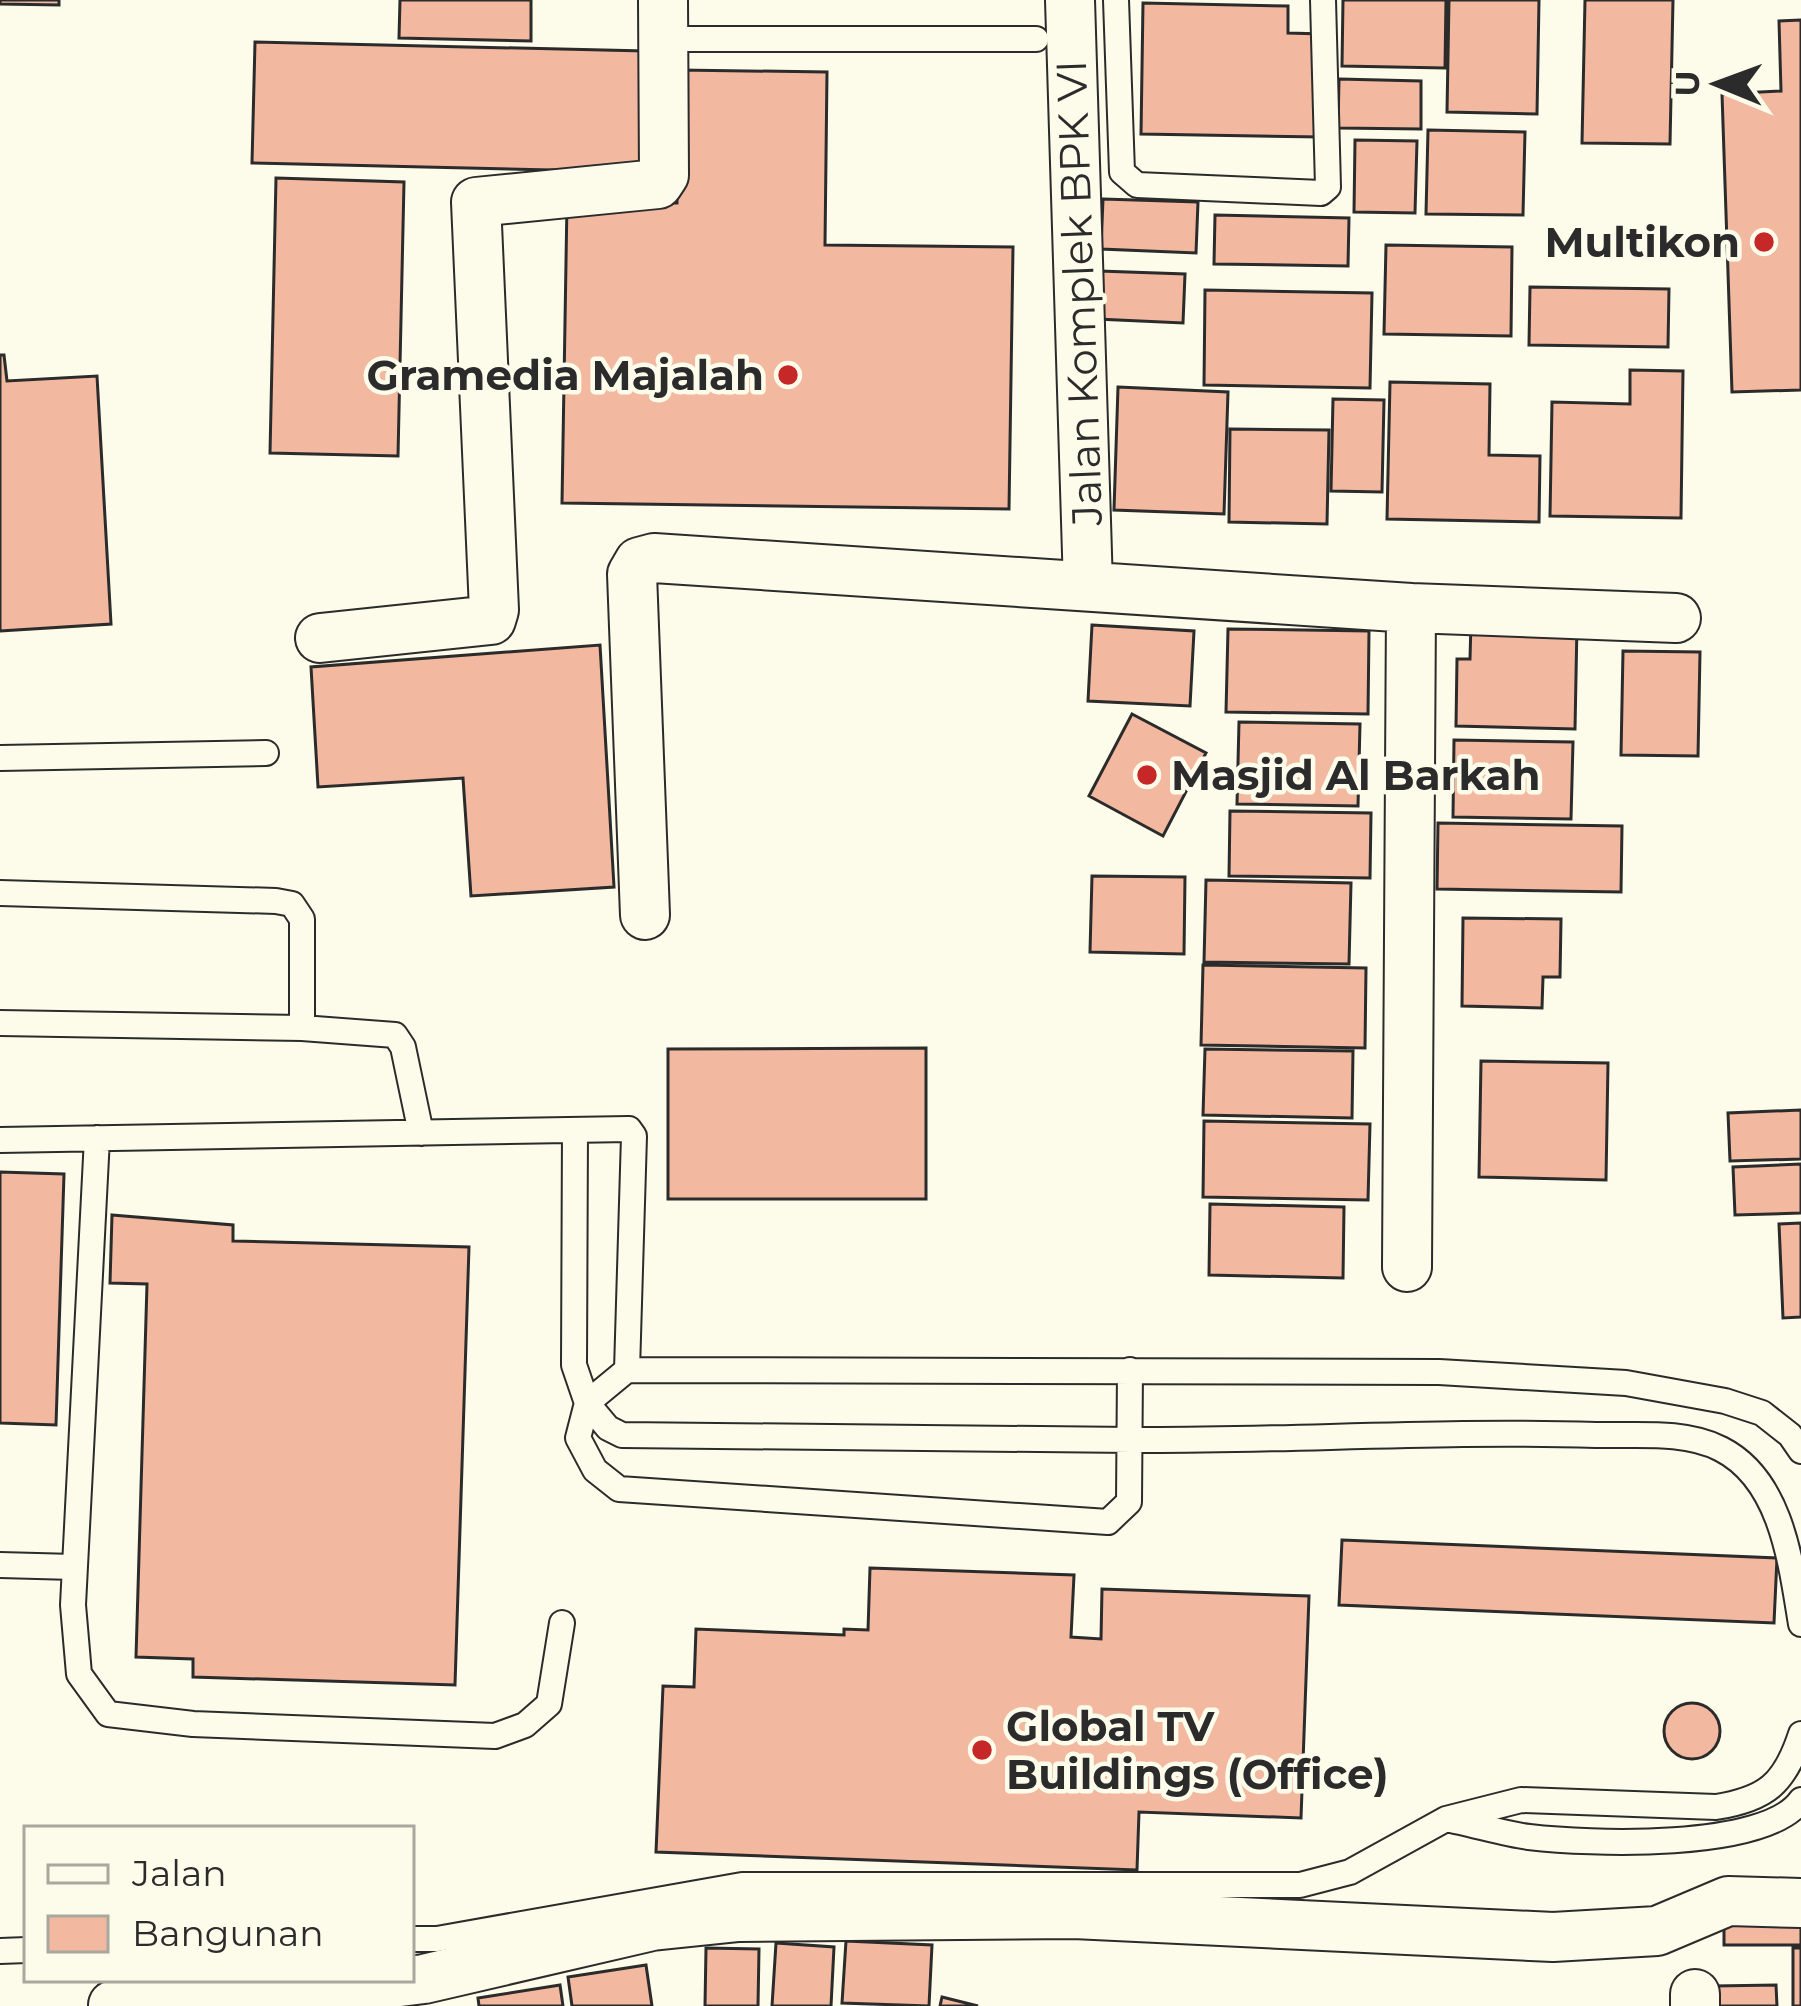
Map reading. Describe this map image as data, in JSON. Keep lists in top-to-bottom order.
{
  "streets": {
    "street": ["Jalan Komplek BPK VI"]
  },
  "places": [
    "Multikon",
    "Gramedia Majalah",
    "Masjid Al Barkah",
    "Global TV Buildings (Office)"
  ],
  "legend": ["Jalan", "Bangunan"],
  "north": "left"
}
